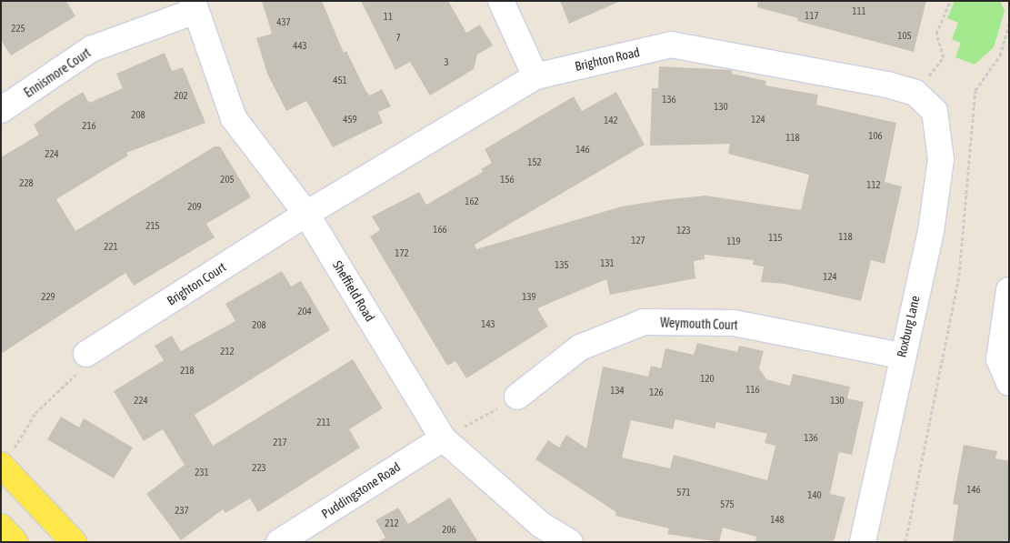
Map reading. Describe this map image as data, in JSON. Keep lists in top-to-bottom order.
{
  "streets": {
    "street": [
      "Brighton Road",
      "Ennismore Court",
      "Brighton Court",
      "Sheffield Road",
      "Weymouth Court",
      "Roxburg Lane",
      "Puddingstone Road"
    ]
  },
  "crossings": [
    ["Brighton Road", "Brighton Court"],
    ["Brighton Road", "Sheffield Road"],
    ["Brighton Road", "Roxburg Lane"],
    ["Ennismore Court", "Sheffield Road"],
    ["Brighton Court", "Sheffield Road"],
    ["Sheffield Road", "Puddingstone Road"],
    ["Weymouth Court", "Roxburg Lane"]
  ],
  "house_numbers": [
    "111",
    "117",
    "11",
    "437",
    "225",
    "105",
    "7",
    "443",
    "3",
    "451",
    "202",
    "136",
    "130",
    "208",
    "459",
    "124",
    "142",
    "216",
    "106",
    "118",
    "146",
    "224",
    "152",
    "205",
    "156",
    "228",
    "112",
    "162",
    "209",
    "215",
    "166",
    "123",
    "118",
    "115",
    "127",
    "119",
    "221",
    "172",
    "131",
    "135",
    "124",
    "229",
    "139",
    "204",
    "143",
    "208",
    "212",
    "218",
    "120",
    "116",
    "134",
    "126",
    "224",
    "130",
    "211",
    "136",
    "217",
    "223",
    "231",
    "146",
    "571",
    "140",
    "575",
    "237",
    "148",
    "212",
    "206"
  ]
}
